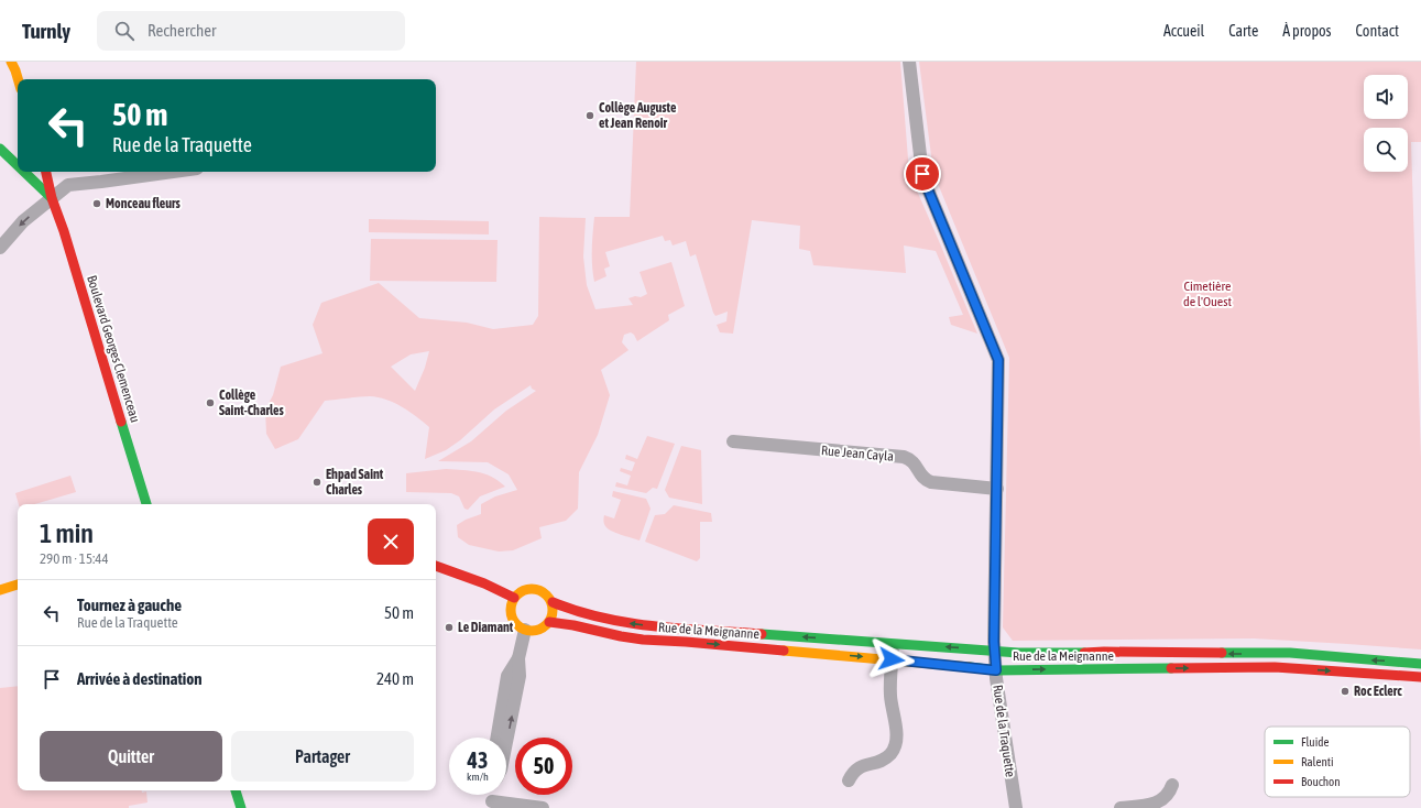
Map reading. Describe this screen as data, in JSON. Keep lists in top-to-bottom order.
{
  "streets": {
    "main road": ["Boulevard Georges Clemenceau", "Rue de la Meignanne"],
    "street": ["Rue Jean Cayla", "Rue de la Traquette"]
  },
  "crossings": [
    ["Rue Jean Cayla", "Rue de la Traquette"],
    ["Rue de la Meignanne", "Rue de la Traquette"]
  ],
  "parks": ["Cimetière de l'Ouest"],
  "places": [
    "Collège Auguste et Jean Renoir",
    "Monceau fleurs",
    "Collège Saint-Charles",
    "Ehpad Saint Charles",
    "Le Diamant",
    "Roc Eclerc"
  ],
  "legend": ["Fluide", "Ralenti", "Bouchon"],
  "page": {
    "header": "Turnly",
    "search": "Rechercher",
    "nav": [
      "Accueil",
      "Carte",
      "À propos",
      "Contact"
    ],
    "turn": ["50 m", "Rue de la Traquette"],
    "heading": ["1 min", "290 m · 15:44"],
    "list": [
      {
        "name": "Tournez à gauche",
        "note": "Rue de la Traquette",
        "value": "50 m"
      },
      {
        "name": "Arrivée à destination",
        "value": "240 m"
      }
    ],
    "buttons": ["Quitter", "Partager"],
    "speed": "43 km/h",
    "limit": "50"
  }
}
